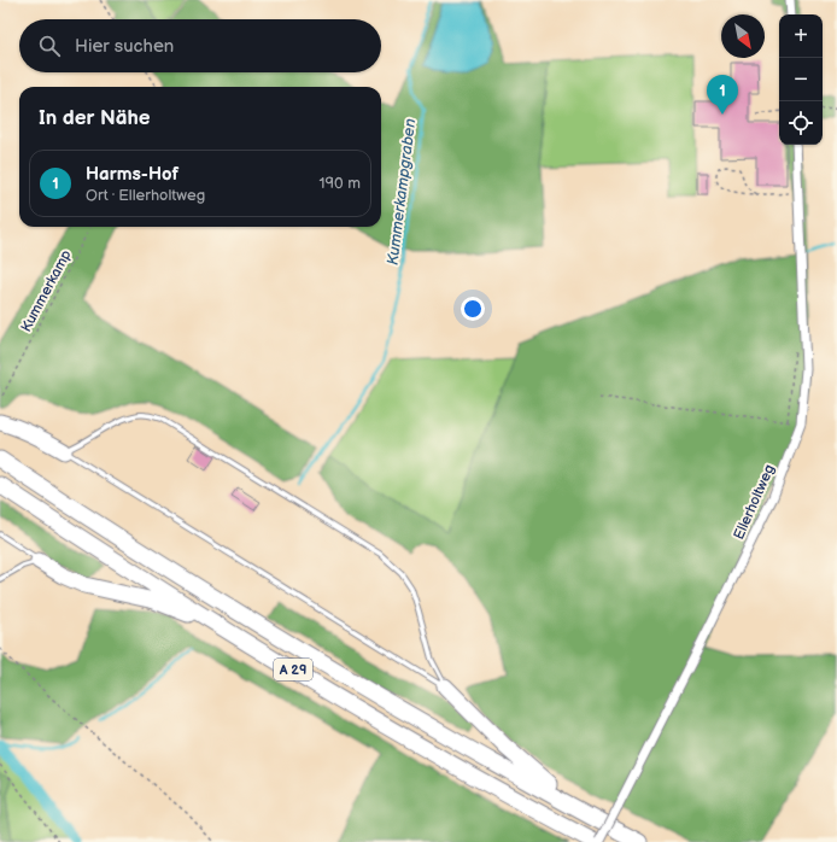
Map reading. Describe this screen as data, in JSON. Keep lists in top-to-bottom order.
{
  "streets": {
    "highway": ["A 29"],
    "street": ["Ellerholtweg"],
    "path": ["Kummerkamp"]
  },
  "water": ["Kummerkampgraben"],
  "north": "bottom right",
  "page": {
    "map_buttons": ["+", "−"],
    "search": "Hier suchen",
    "pins": "1",
    "heading": "In der Nähe",
    "list": [
      {
        "mark": "1",
        "name": "Harms-Hof",
        "note": "Ort · Ellerholtweg",
        "value": "190 m"
      }
    ]
  }
}
